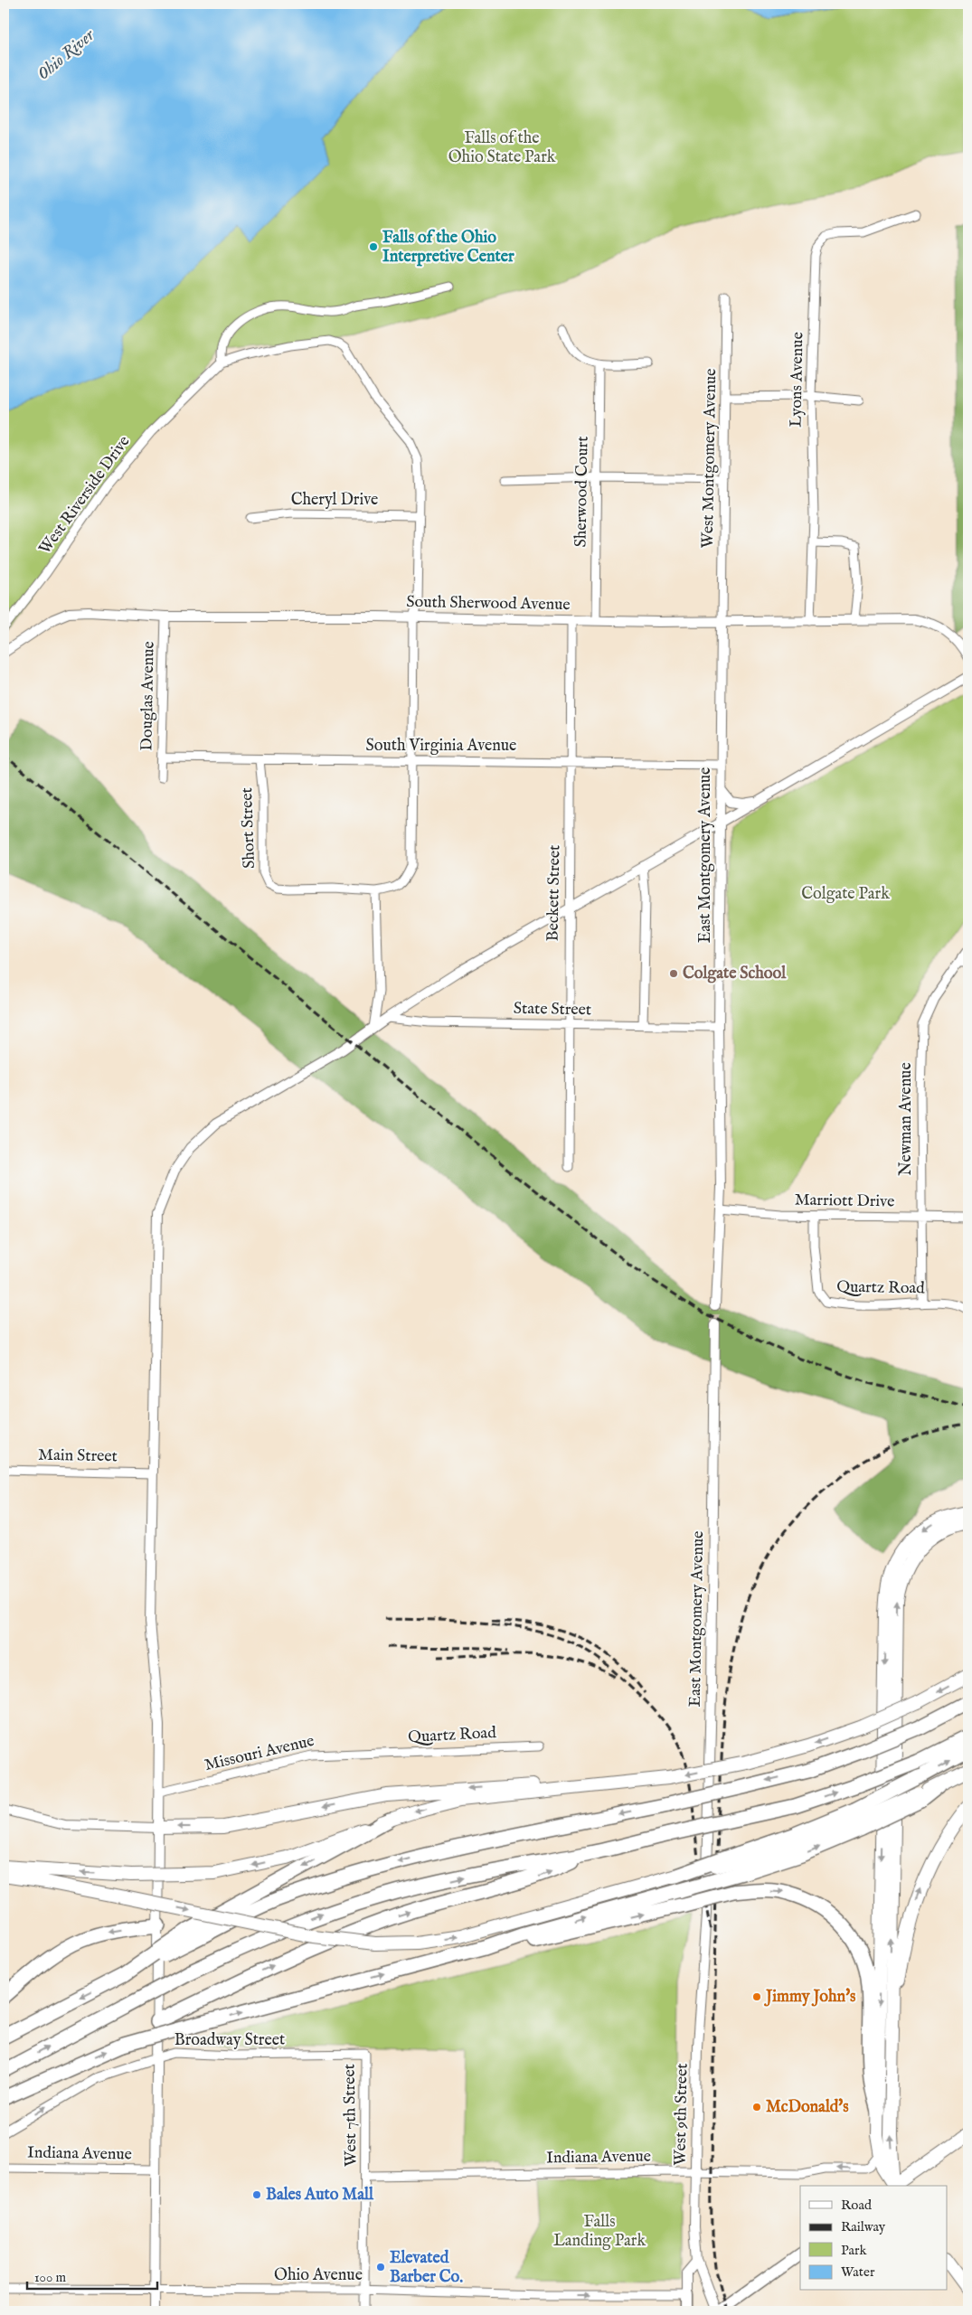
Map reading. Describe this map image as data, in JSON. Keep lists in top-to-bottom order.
{
  "streets": {
    "street": [
      "Lyons Avenue",
      "West Montgomery Avenue",
      "Sherwood Court",
      "West Riverside Drive",
      "Cheryl Drive",
      "South Sherwood Avenue",
      "Douglas Avenue",
      "South Virginia Avenue",
      "Short Street",
      "East Montgomery Avenue",
      "Beckett Street",
      "State Street",
      "Newman Avenue",
      "Marriott Drive",
      "Quartz Road",
      "Main Street",
      "Missouri Avenue",
      "Broadway Street",
      "West 9th Street",
      "West 7th Street",
      "Indiana Avenue",
      "Ohio Avenue"
    ]
  },
  "crossings": [
    ["Lyons Avenue", "South Sherwood Avenue"],
    ["West Montgomery Avenue", "South Sherwood Avenue"],
    ["West Montgomery Avenue", "East Montgomery Avenue"],
    ["Sherwood Court", "South Sherwood Avenue"],
    ["South Sherwood Avenue", "Douglas Avenue"],
    ["South Sherwood Avenue", "East Montgomery Avenue"],
    ["South Sherwood Avenue", "Beckett Street"],
    ["Douglas Avenue", "South Virginia Avenue"],
    ["South Virginia Avenue", "Short Street"],
    ["South Virginia Avenue", "East Montgomery Avenue"],
    ["South Virginia Avenue", "Beckett Street"],
    ["East Montgomery Avenue", "State Street"],
    ["East Montgomery Avenue", "Marriott Drive"],
    ["East Montgomery Avenue", "West 9th Street"],
    ["Beckett Street", "State Street"],
    ["Newman Avenue", "Marriott Drive"],
    ["Newman Avenue", "Quartz Road"],
    ["Marriott Drive", "Quartz Road"],
    ["Quartz Road", "Missouri Avenue"],
    ["Broadway Street", "West 7th Street"],
    ["West 9th Street", "Indiana Avenue"],
    ["West 7th Street", "Indiana Avenue"],
    ["West 7th Street", "Ohio Avenue"]
  ],
  "one_way": ["Broadway Street", "Ohio Avenue"],
  "water": ["Ohio River"],
  "parks": ["Falls of the Ohio State Park", "Colgate Park", "Falls Landing Park"],
  "places": [
    "Falls of the Ohio Interpretive Center",
    "Colgate School",
    "Jimmy John's",
    "McDonald's",
    "Bales Auto Mall",
    "Elevated Barber Co."
  ],
  "legend": [
    "Road",
    "Railway",
    "Park",
    "Water"
  ],
  "scale_bar": "100 m"
}
